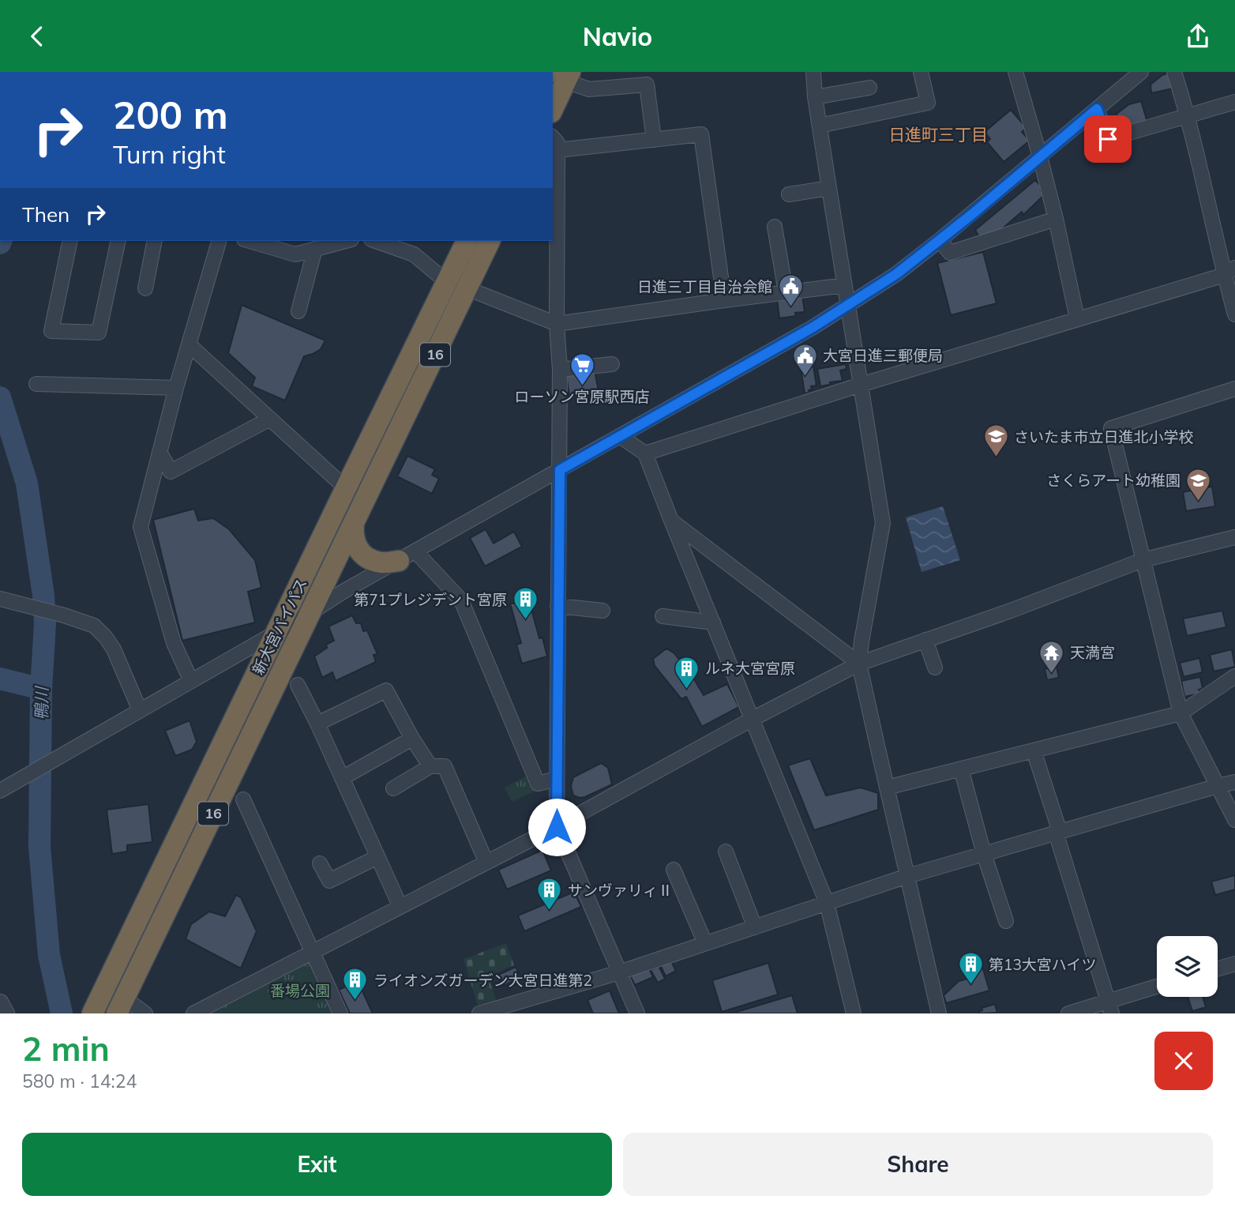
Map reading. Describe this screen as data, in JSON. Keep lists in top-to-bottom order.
{
  "streets": {
    "highway": ["16", "新大宮バイパス"]
  },
  "districts": ["日進町三丁目"],
  "water": ["鴨川"],
  "parks": ["番場公園"],
  "places": {
    "public building": ["日進三丁目自治会館", "大宮日進三郵便局"],
    "supermarket": ["ローソン宮原駅西店"],
    "school or university": ["さいたま市立日進北小学校", "さくらアート幼稚園"],
    "building": [
      "第71プレジデント宮原",
      "ルネ大宮宮原",
      "サンヴァリィⅡ",
      "第13大宮ハイツ",
      "ライオンズガーデン大宮日進第2"
    ],
    "temple": ["天満宮"]
  },
  "page": {
    "header": "Navio",
    "turn": ["200 m", "Turn right"],
    "then": "Then",
    "heading": ["2 min", "580 m · 14:24"],
    "buttons": ["Exit", "Share"]
  }
}
